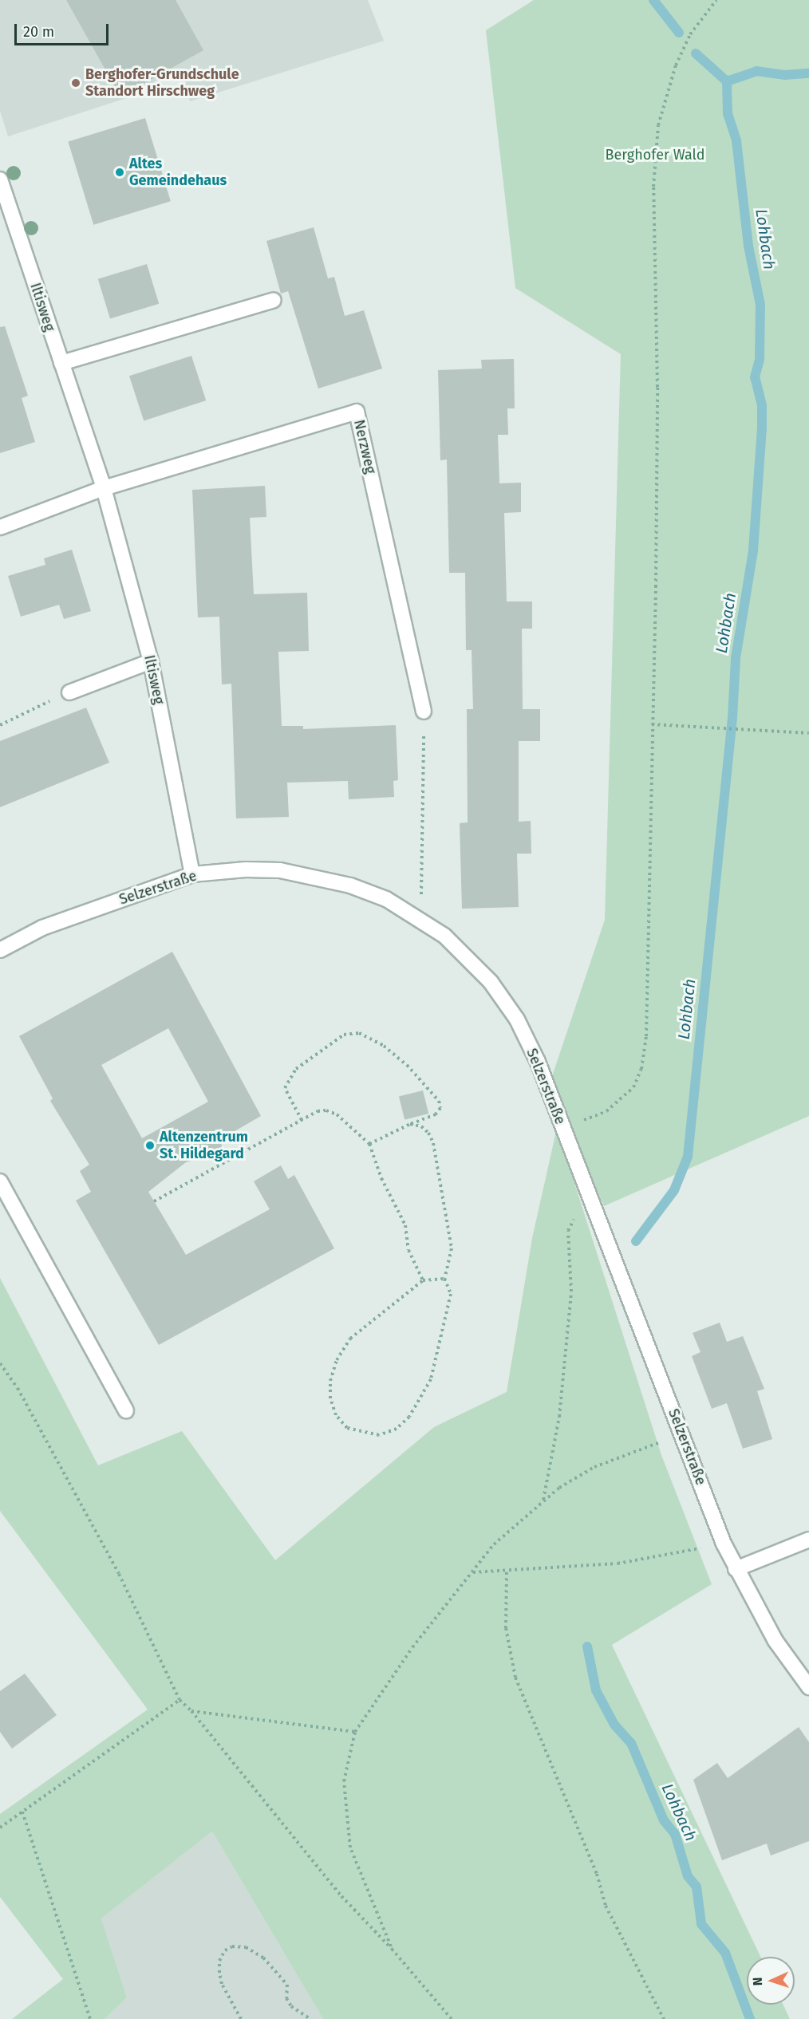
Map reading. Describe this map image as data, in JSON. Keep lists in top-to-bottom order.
{
  "streets": {
    "street": ["Iltisweg", "Nerzweg", "Selzerstraße"]
  },
  "crossings": [
    ["Iltisweg", "Nerzweg"],
    ["Iltisweg", "Selzerstraße"]
  ],
  "water": ["Lohbach"],
  "parks": ["Berghofer Wald"],
  "places": ["Berghofer-Grundschule Standort Hirschweg", "Altes Gemeindehaus", "Altenzentrum St. Hildegard"],
  "scale_bar": "20 m",
  "north": "left"
}
